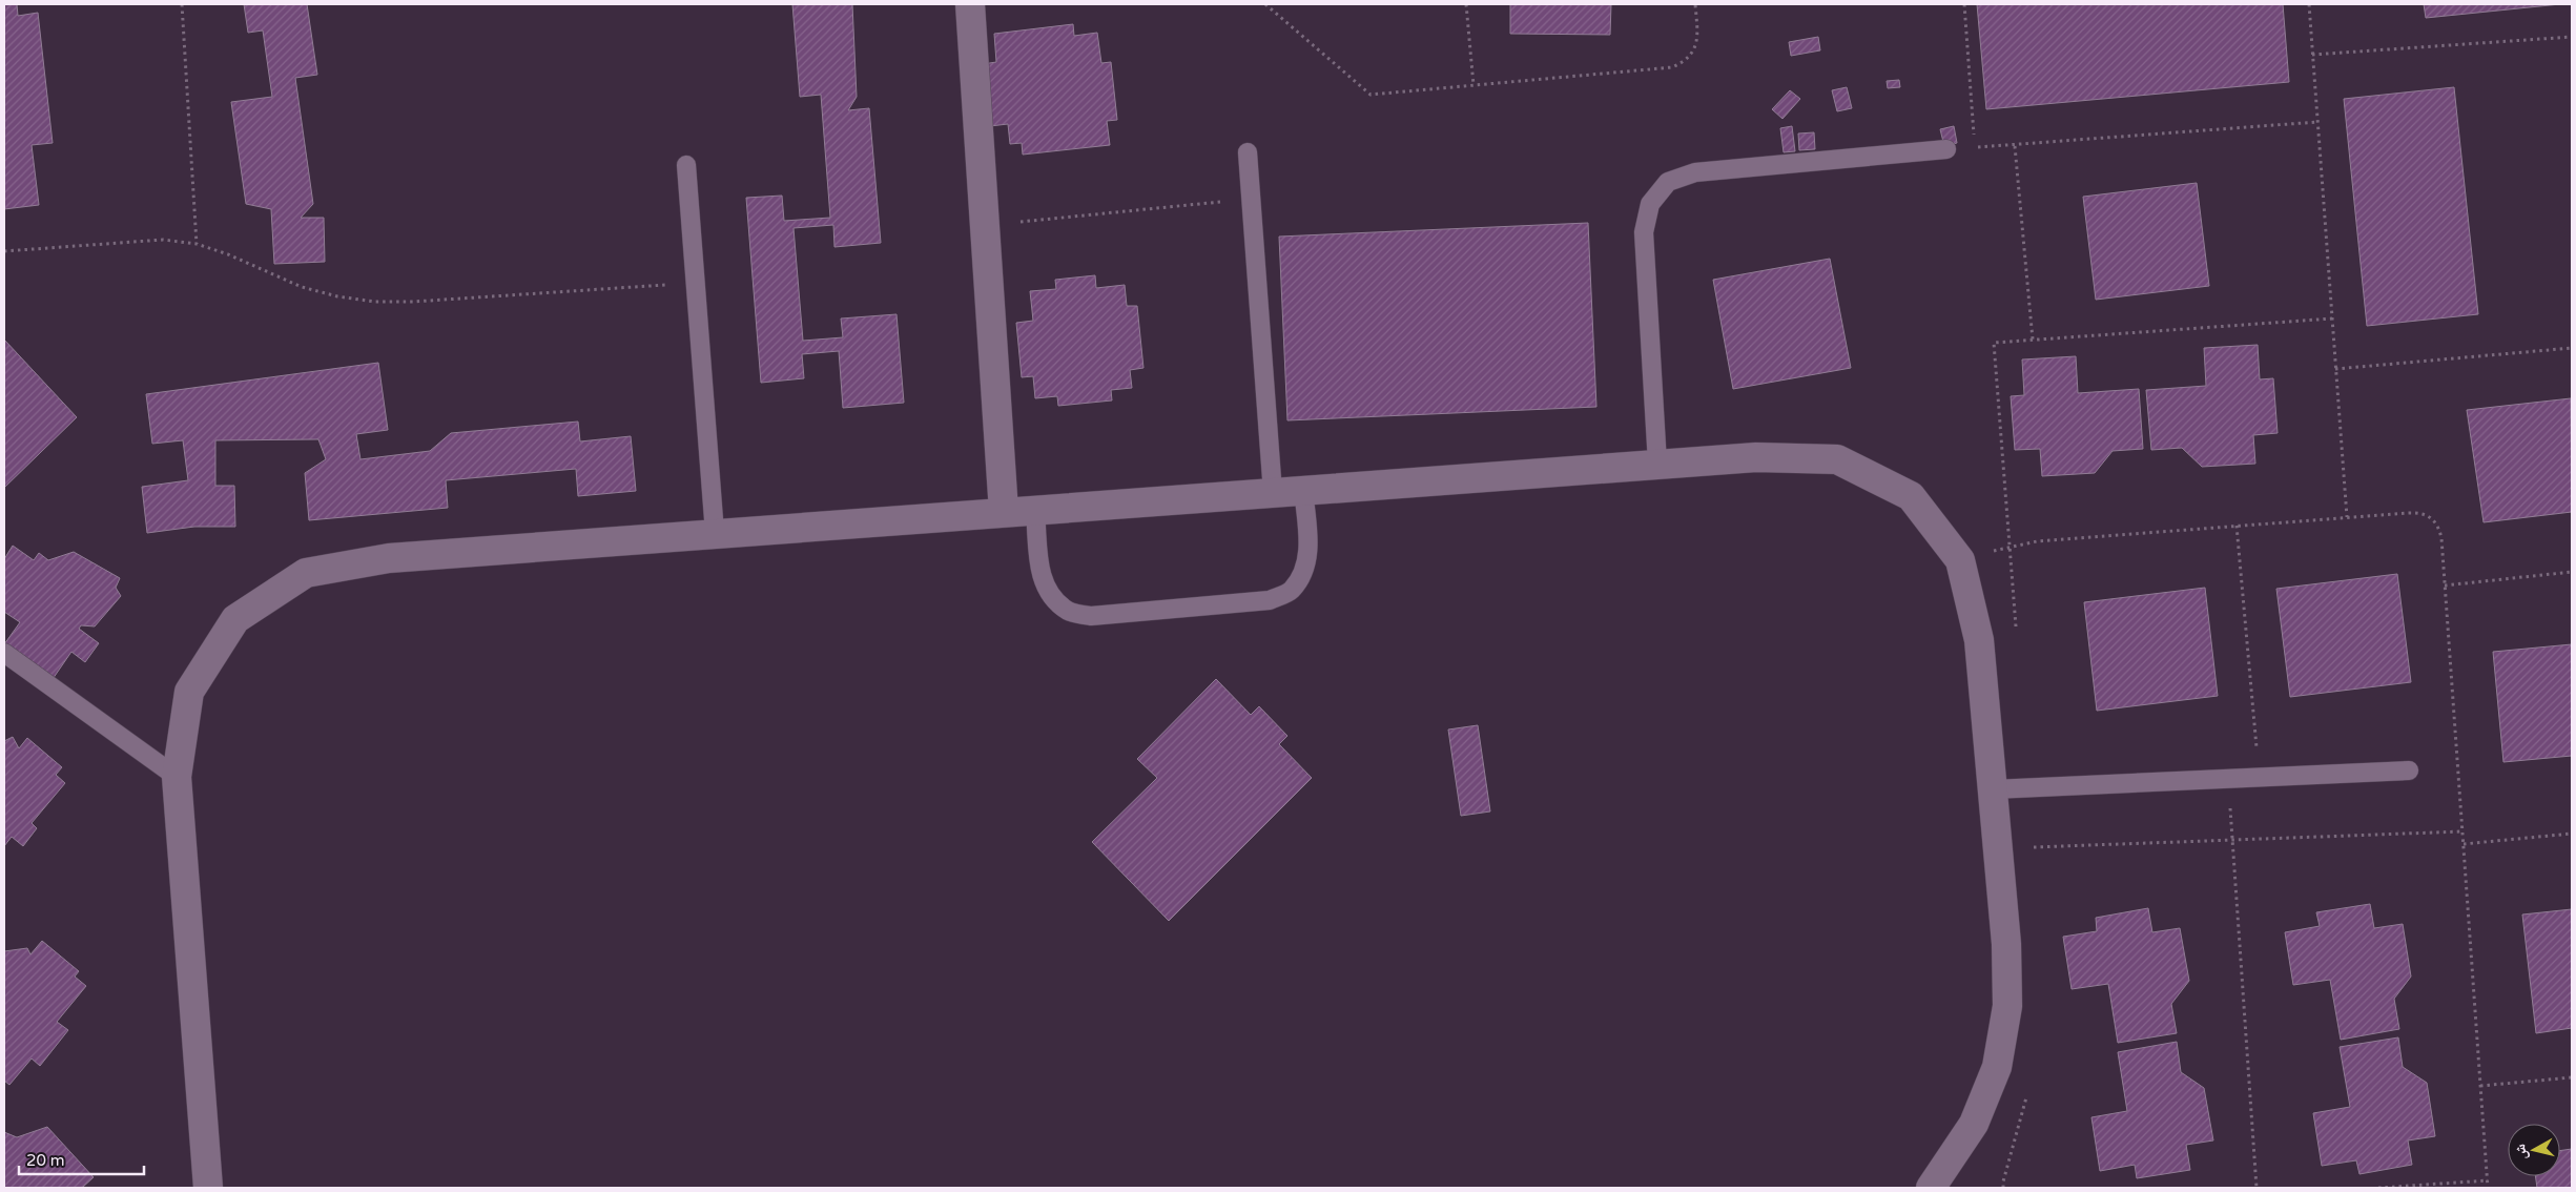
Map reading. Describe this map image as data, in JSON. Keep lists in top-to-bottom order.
{
  "scale_bar": "20 m",
  "north": "left"
}
